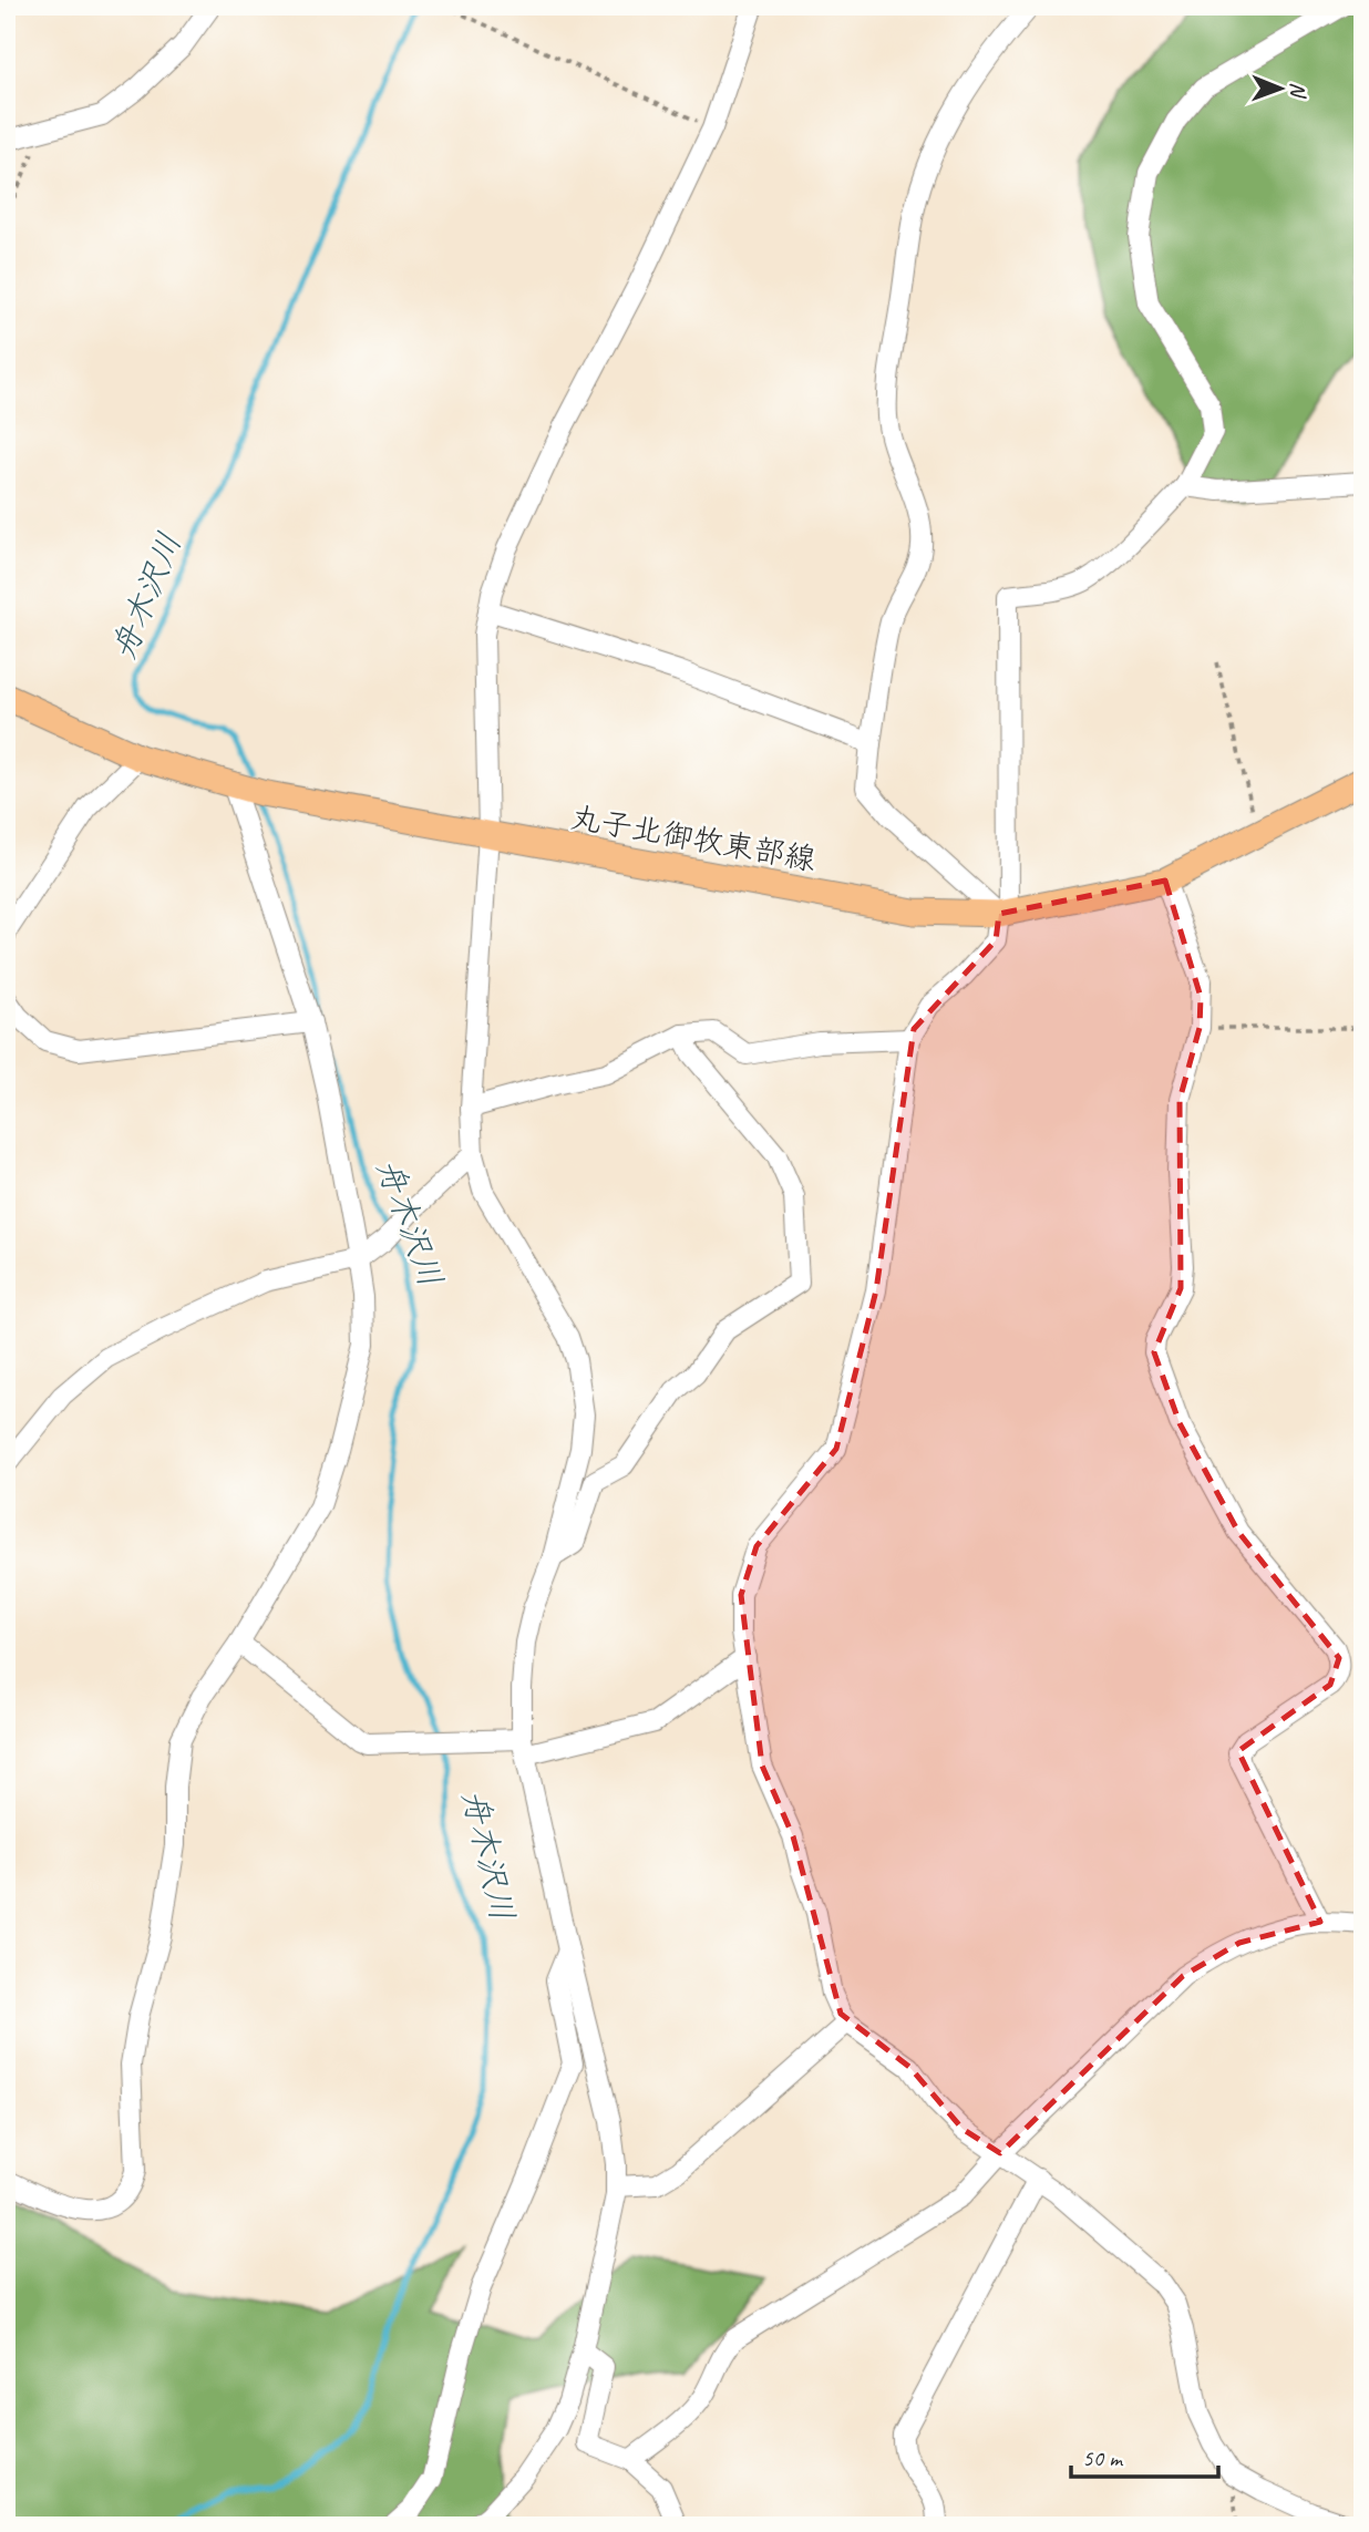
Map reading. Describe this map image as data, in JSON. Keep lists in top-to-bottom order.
{
  "streets": {
    "main road": ["丸子北御牧東部線"]
  },
  "water": ["舟木沢川"],
  "scale_bar": "50 m",
  "north": "right"
}
